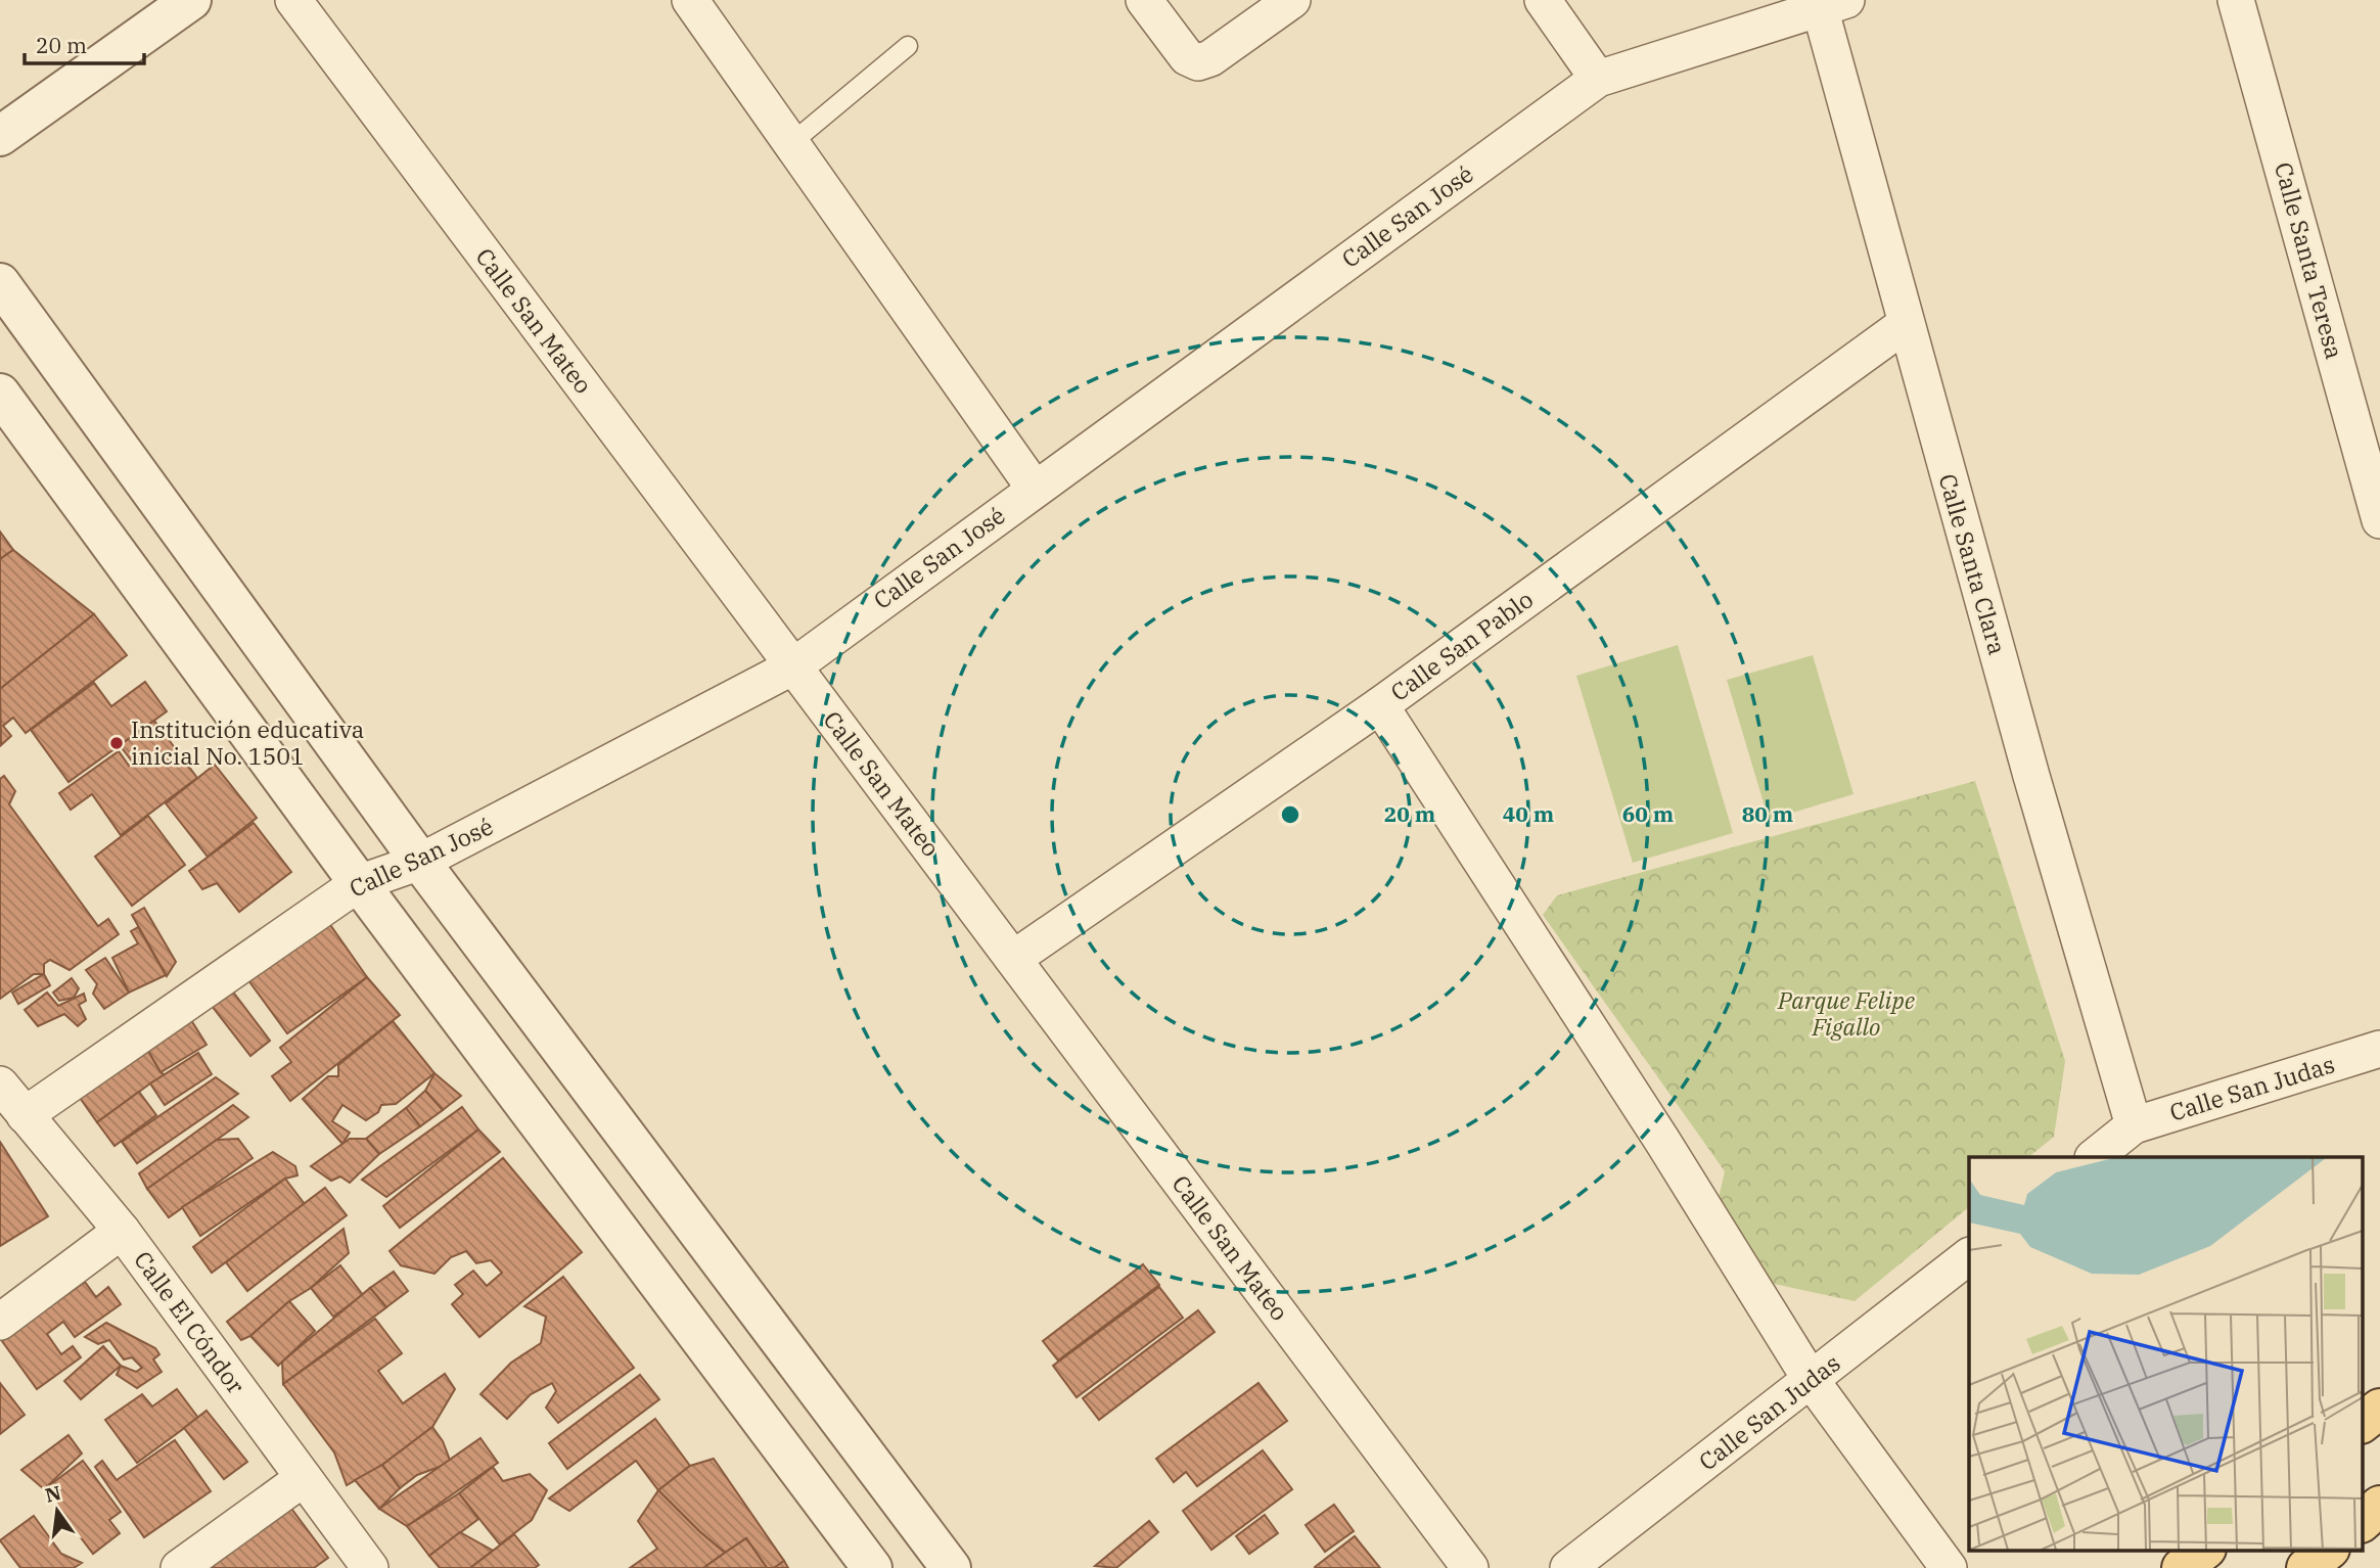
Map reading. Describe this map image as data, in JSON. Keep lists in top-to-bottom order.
{
  "streets": {
    "street": [
      "Calle San José",
      "Calle Santa Teresa",
      "Calle San Mateo",
      "Calle Santa Clara",
      "Calle San Pablo",
      "Calle San Judas",
      "Calle El Cóndor"
    ]
  },
  "crossings": [
    ["Calle San José", "Calle San Mateo"],
    ["Calle San José", "Calle Santa Clara"],
    ["Calle San José", "Calle El Cóndor"],
    ["Calle San Mateo", "Calle San Pablo"],
    ["Calle Santa Clara", "Calle San Pablo"],
    ["Calle Santa Clara", "Calle San Judas"]
  ],
  "parks": ["Parque Felipe Figallo"],
  "places": ["Institución educativa inicial No. 1501"],
  "scale_bar": "20 m",
  "north": "top",
  "rings": [
    "20 m",
    "40 m",
    "60 m",
    "80 m"
  ]
}
